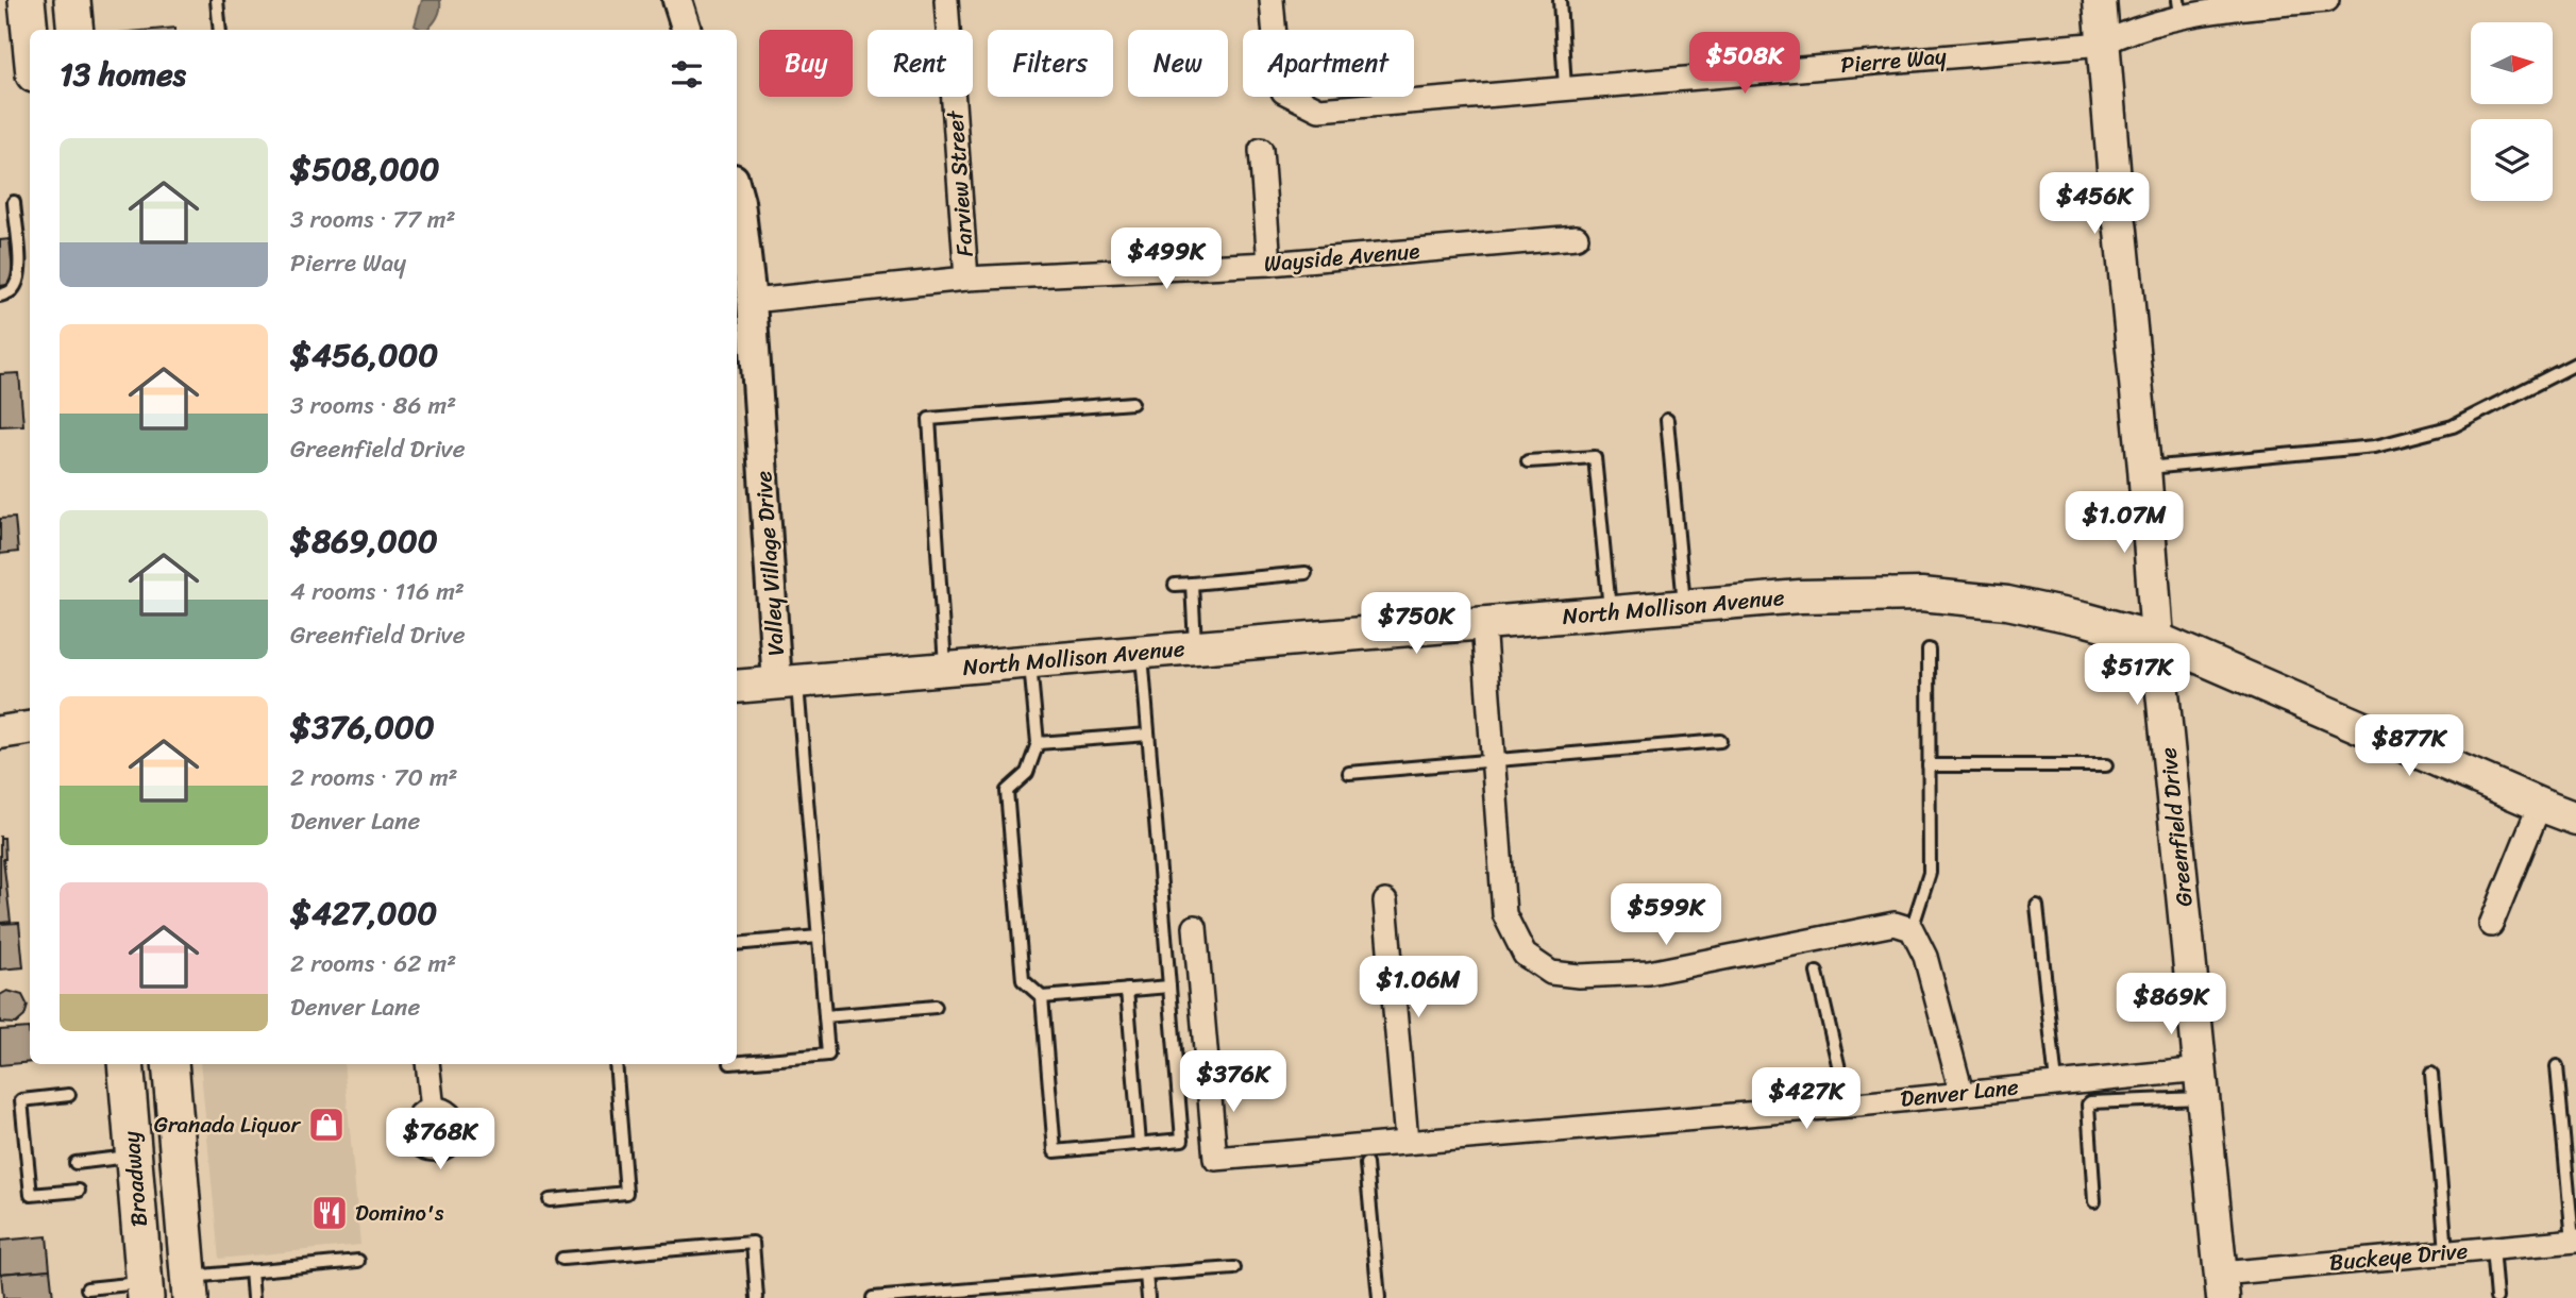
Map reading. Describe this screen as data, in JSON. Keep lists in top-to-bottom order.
{
  "streets": {
    "main road": ["North Mollison Avenue", "Greenfield Drive", "Broadway"],
    "street": [
      "Pierre Way",
      "Farview Street",
      "Wayside Avenue",
      "Valley Village Drive",
      "Denver Lane",
      "Buckeye Drive"
    ]
  },
  "crossings": [
    ["Pierre Way", "Greenfield Drive"],
    ["Farview Street", "Wayside Avenue"],
    ["Wayside Avenue", "Valley Village Drive"],
    ["Valley Village Drive", "North Mollison Avenue"],
    ["North Mollison Avenue", "Greenfield Drive"],
    ["Greenfield Drive", "Denver Lane"],
    ["Greenfield Drive", "Buckeye Drive"]
  ],
  "places": {
    "shop": ["Granada Liquor"],
    "restaurant": ["Domino's"]
  },
  "north": "right",
  "page": {
    "chip": [
      "Buy",
      "Rent",
      "Filters",
      "New",
      "Apartment"
    ],
    "heading": "13 homes",
    "price": [
      "$508K",
      "$456K",
      "$499K",
      "$1.07M",
      "$750K",
      "$517K",
      "$877K",
      "$599K",
      "$1.06M",
      "$869K",
      "$376K",
      "$427K",
      "$768K"
    ],
    "list": [
      {
        "name": "$508,000",
        "note": "3 rooms · 77 m² · Pierre Way"
      },
      {
        "name": "$456,000",
        "note": "3 rooms · 86 m² · Greenfield Drive"
      },
      {
        "name": "$869,000",
        "note": "4 rooms · 116 m² · Greenfield Drive"
      },
      {
        "name": "$376,000",
        "note": "2 rooms · 70 m² · Denver Lane"
      },
      {
        "name": "$427,000",
        "note": "2 rooms · 62 m² · Denver Lane"
      }
    ]
  }
}
